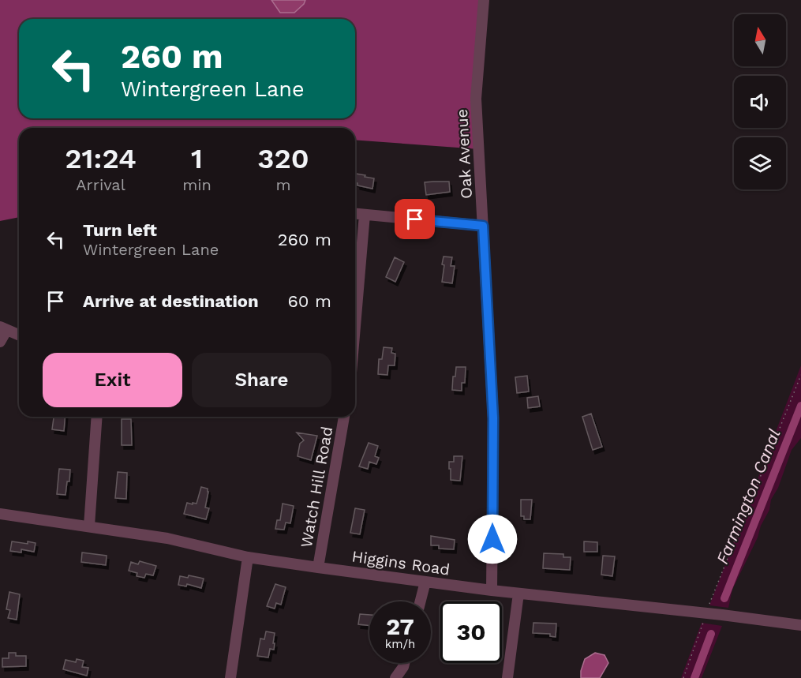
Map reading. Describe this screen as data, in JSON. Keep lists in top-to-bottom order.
{
  "streets": {
    "street": ["Oak Avenue", "Watch Hill Road", "Higgins Road"]
  },
  "crossings": [
    ["Oak Avenue", "Higgins Road"],
    ["Watch Hill Road", "Higgins Road"]
  ],
  "water": ["Farmington Canal"],
  "north": "top",
  "page": {
    "turn": ["260 m", "Wintergreen Lane"],
    "eta": [
      "21:24",
      "Arrival",
      "1",
      "min",
      "320",
      "m"
    ],
    "list": [
      {
        "name": "Turn left",
        "note": "Wintergreen Lane",
        "value": "260 m"
      },
      {
        "name": "Arrive at destination",
        "value": "60 m"
      }
    ],
    "buttons": ["Exit", "Share"],
    "speed": "27 km/h",
    "limit": "30"
  }
}
